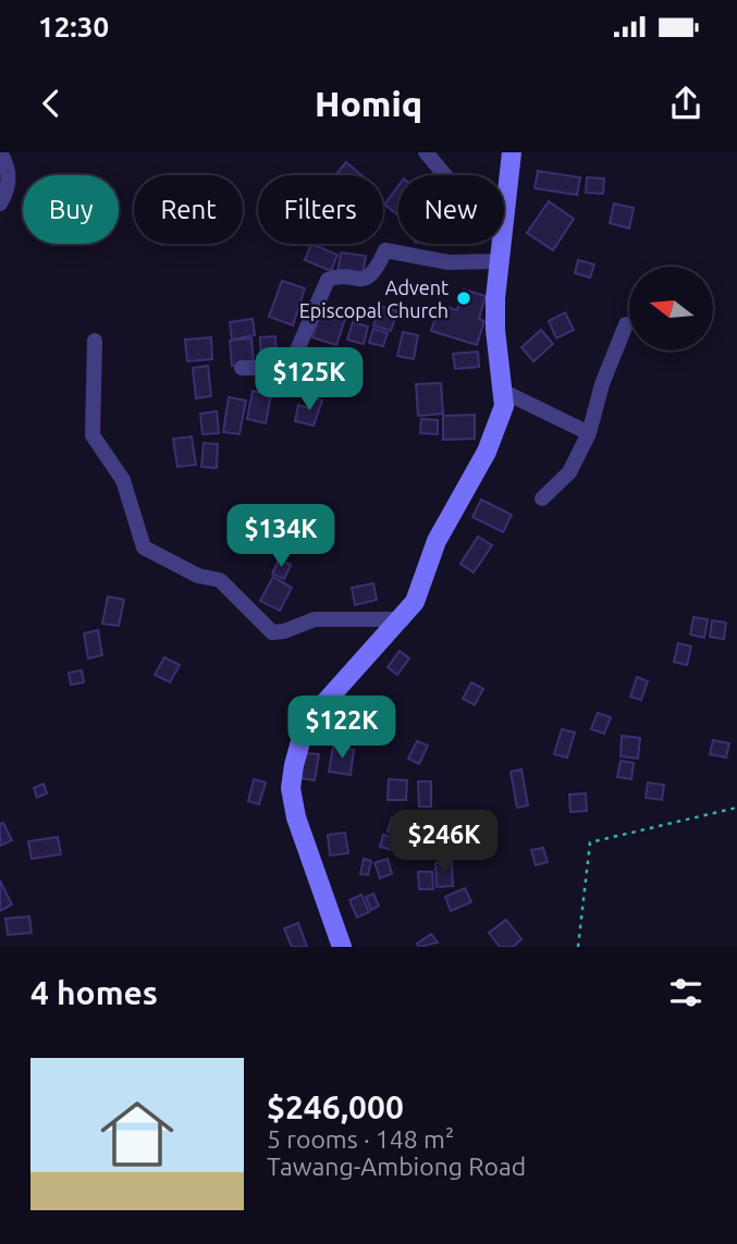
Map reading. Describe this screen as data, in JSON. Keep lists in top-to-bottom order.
{
  "places": ["Advent Episcopal Church"],
  "north": "left",
  "page": {
    "status": "12:30",
    "header": "Homiq",
    "chip": [
      "Buy",
      "Rent",
      "Filters",
      "New"
    ],
    "price": [
      "$125K",
      "$134K",
      "$122K",
      "$246K"
    ],
    "heading": "4 homes",
    "list": [
      {
        "name": "$246,000",
        "note": "5 rooms · 148 m² · Tawang-Ambiong Road"
      }
    ]
  }
}
